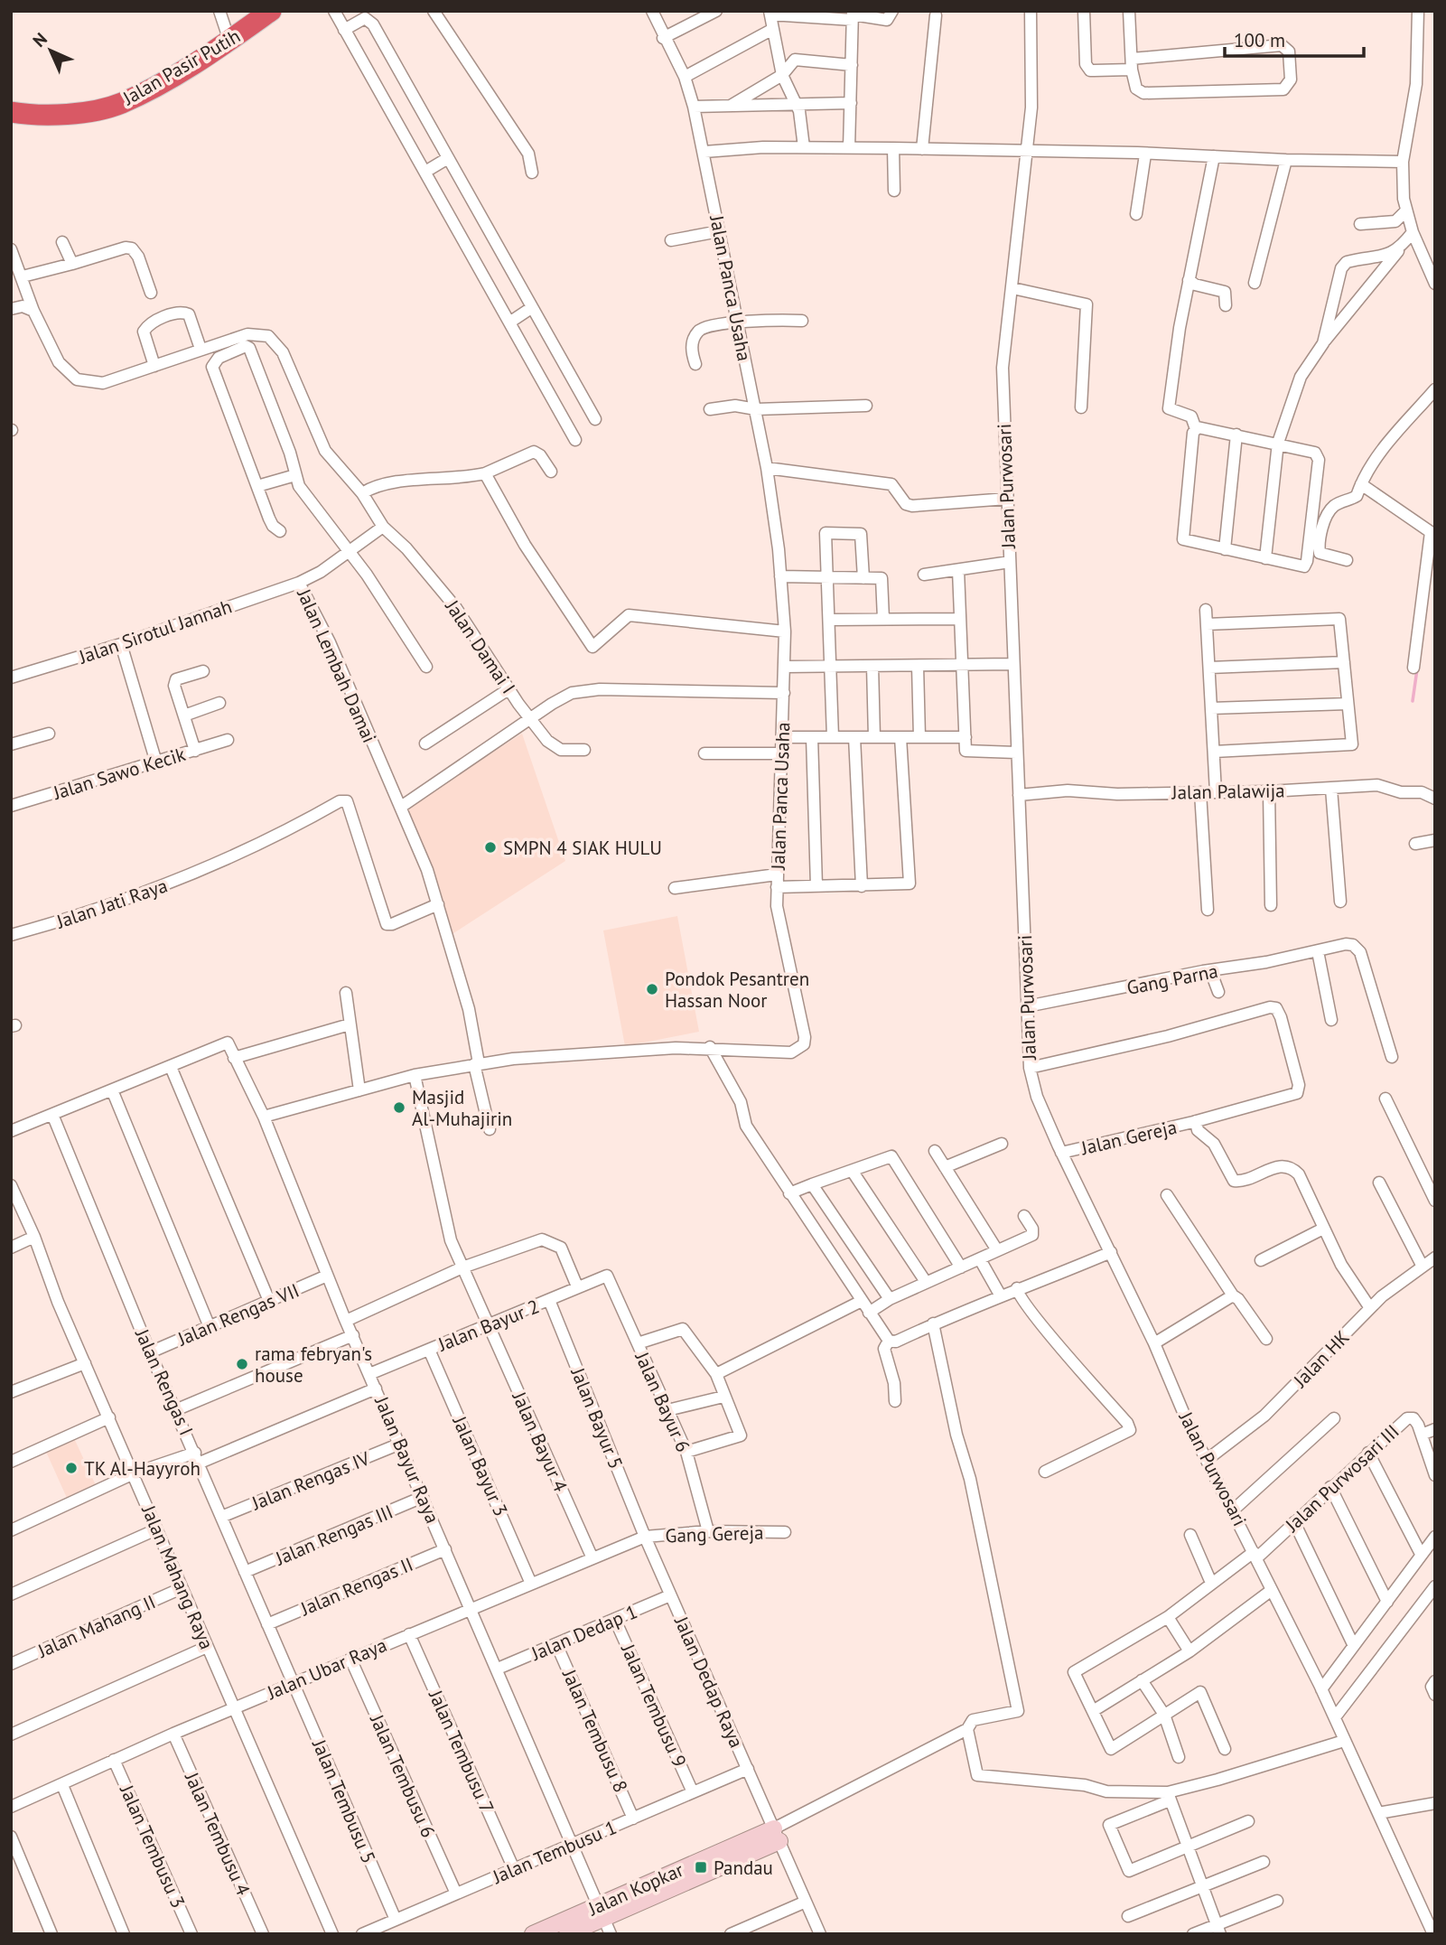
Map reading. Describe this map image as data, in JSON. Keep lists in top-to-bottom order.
{
  "streets": {
    "highway": ["Jalan Pasir Putih"],
    "street": [
      "Jalan Panca Usaha",
      "Jalan Purwosari",
      "Jalan Sirotul Jannah",
      "Jalan Damai I",
      "Jalan Lembah Damai",
      "Jalan Sawo Kecik",
      "Jalan Palawija",
      "Jalan Jati Raya",
      "Gang Parna",
      "Jalan Gereja",
      "Jalan Rengas VII",
      "Jalan Bayur 2",
      "Jalan HK",
      "Jalan Rengas I",
      "Jalan Bayur 6",
      "Jalan Bayur 5",
      "Jalan Bayur 4",
      "Jalan Bayur Raya",
      "Jalan Bayur 3",
      "Jalan Purwosari III",
      "Jalan Rengas IV",
      "Gang Gereja",
      "Jalan Rengas III",
      "Jalan Mahang Raya",
      "Jalan Rengas II",
      "Jalan Mahang II",
      "Jalan Dedap 1",
      "Jalan Ubar Raya",
      "Jalan Dedap Raya",
      "Jalan Tembusu 9",
      "Jalan Tembusu 8",
      "Jalan Tembusu 7",
      "Jalan Tembusu 6",
      "Jalan Tembusu 5",
      "Jalan Tembusu 4",
      "Jalan Tembusu 3",
      "Jalan Tembusu 1",
      "Jalan Kopkar"
    ]
  },
  "crossings": [
    ["Jalan Panca Usaha", "Jalan Lembah Damai"],
    ["Jalan Panca Usaha", "Jalan Bayur 4"],
    ["Jalan Panca Usaha", "Jalan Bayur Raya"],
    ["Jalan Purwosari", "Jalan Palawija"],
    ["Jalan Purwosari", "Gang Parna"],
    ["Jalan Purwosari", "Jalan Gereja"],
    ["Jalan Purwosari", "Jalan HK"],
    ["Jalan Purwosari", "Jalan Purwosari III"],
    ["Jalan Sirotul Jannah", "Jalan Lembah Damai"],
    ["Jalan Damai I", "Jalan Lembah Damai"],
    ["Jalan Lembah Damai", "Jalan Jati Raya"],
    ["Jalan Rengas VII", "Jalan Rengas I"],
    ["Jalan Rengas VII", "Jalan Bayur Raya"],
    ["Jalan Bayur 2", "Jalan Bayur 6"],
    ["Jalan Bayur 2", "Jalan Bayur 5"],
    ["Jalan Bayur 2", "Jalan Bayur 4"],
    ["Jalan Bayur 2", "Jalan Bayur Raya"],
    ["Jalan Bayur 2", "Jalan Bayur 3"],
    ["Jalan Rengas I", "Jalan Rengas IV"],
    ["Jalan Rengas I", "Jalan Rengas III"],
    ["Jalan Rengas I", "Jalan Rengas II"],
    ["Jalan Rengas I", "Jalan Ubar Raya"],
    ["Jalan Rengas I", "Jalan Tembusu 5"],
    ["Jalan Bayur 6", "Gang Gereja"],
    ["Jalan Bayur 5", "Gang Gereja"],
    ["Jalan Bayur 5", "Jalan Ubar Raya"],
    ["Jalan Bayur 5", "Jalan Dedap Raya"],
    ["Jalan Bayur 4", "Jalan Ubar Raya"],
    ["Jalan Bayur Raya", "Jalan Rengas IV"],
    ["Jalan Bayur Raya", "Jalan Rengas III"],
    ["Jalan Bayur Raya", "Jalan Rengas II"],
    ["Jalan Bayur Raya", "Jalan Dedap 1"],
    ["Jalan Bayur Raya", "Jalan Ubar Raya"],
    ["Jalan Bayur Raya", "Jalan Tembusu 1"],
    ["Jalan Bayur Raya", "Jalan Kopkar"],
    ["Jalan Bayur 3", "Jalan Ubar Raya"],
    ["Gang Gereja", "Jalan Ubar Raya"],
    ["Gang Gereja", "Jalan Dedap Raya"],
    ["Jalan Mahang Raya", "Jalan Mahang II"],
    ["Jalan Mahang Raya", "Jalan Ubar Raya"],
    ["Jalan Dedap 1", "Jalan Dedap Raya"],
    ["Jalan Dedap 1", "Jalan Tembusu 9"],
    ["Jalan Dedap 1", "Jalan Tembusu 8"],
    ["Jalan Ubar Raya", "Jalan Dedap Raya"],
    ["Jalan Ubar Raya", "Jalan Tembusu 7"],
    ["Jalan Ubar Raya", "Jalan Tembusu 6"],
    ["Jalan Ubar Raya", "Jalan Tembusu 5"],
    ["Jalan Ubar Raya", "Jalan Tembusu 4"],
    ["Jalan Ubar Raya", "Jalan Tembusu 3"],
    ["Jalan Dedap Raya", "Jalan Tembusu 1"],
    ["Jalan Dedap Raya", "Jalan Kopkar"],
    ["Jalan Tembusu 9", "Jalan Tembusu 1"],
    ["Jalan Tembusu 8", "Jalan Tembusu 1"],
    ["Jalan Tembusu 7", "Jalan Tembusu 1"],
    ["Jalan Tembusu 6", "Jalan Tembusu 1"],
    ["Jalan Tembusu 5", "Jalan Tembusu 1"]
  ],
  "places": {
    "other": [
      "SMPN 4 SIAK HULU",
      "Pondok Pesantren Hassan Noor",
      "Masjid Al-Muhajirin",
      "rama febryan's house",
      "TK Al-Hayyroh"
    ],
    "transit": ["Pandau"]
  },
  "scale_bar": "100 m",
  "north": "top left"
}
